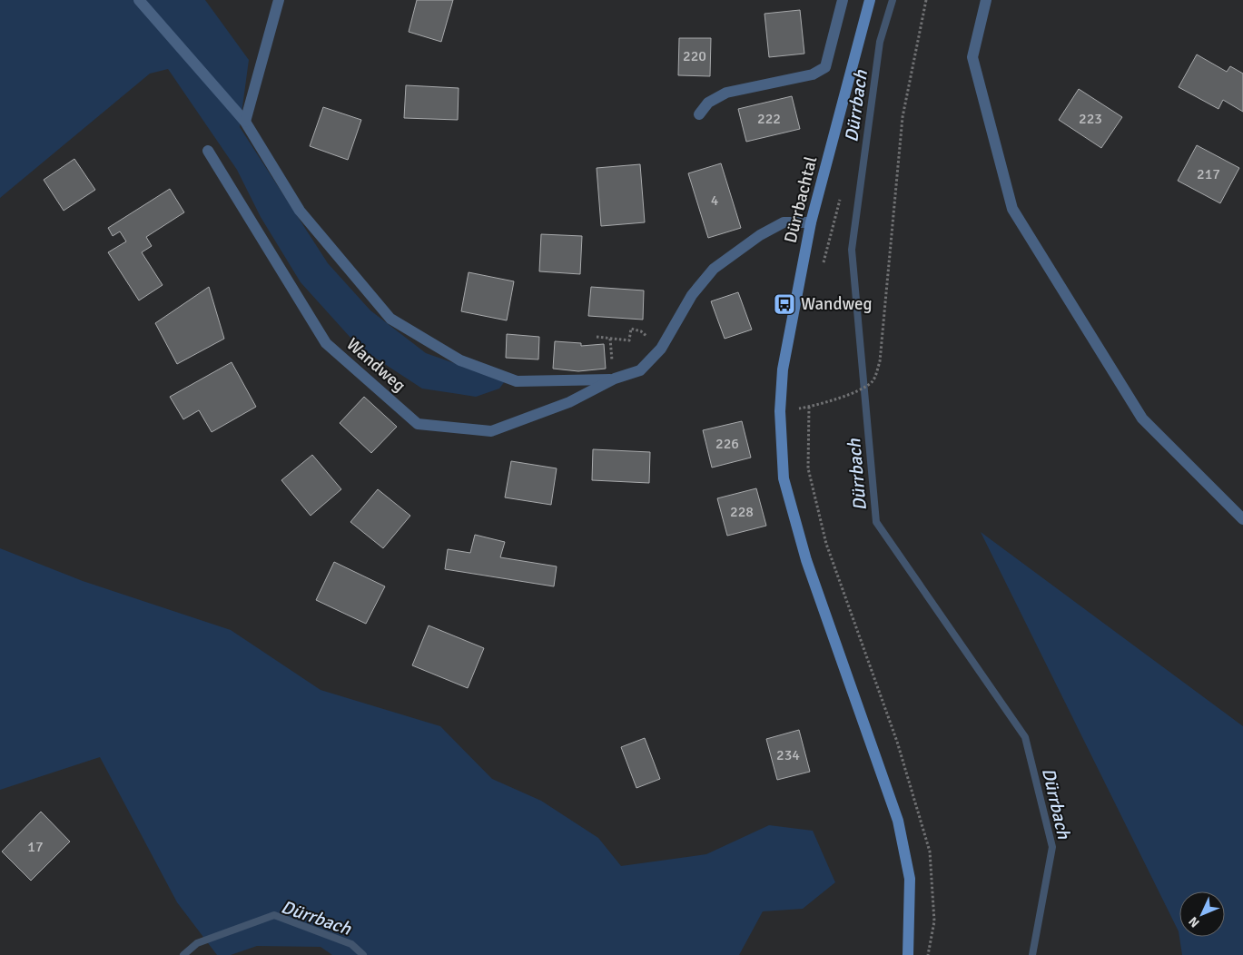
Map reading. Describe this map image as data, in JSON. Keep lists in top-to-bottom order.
{
  "streets": {
    "street": ["Dürrbachtal", "Wandweg"]
  },
  "crossings": [
    ["Dürrbachtal", "Wandweg"]
  ],
  "water": ["Dürrbach"],
  "places": {
    "bus stop": ["Wandweg"]
  },
  "house_numbers": [
    "220",
    "222",
    "223",
    "217",
    "4",
    "226",
    "228",
    "234",
    "17"
  ],
  "north": "bottom left"
}
